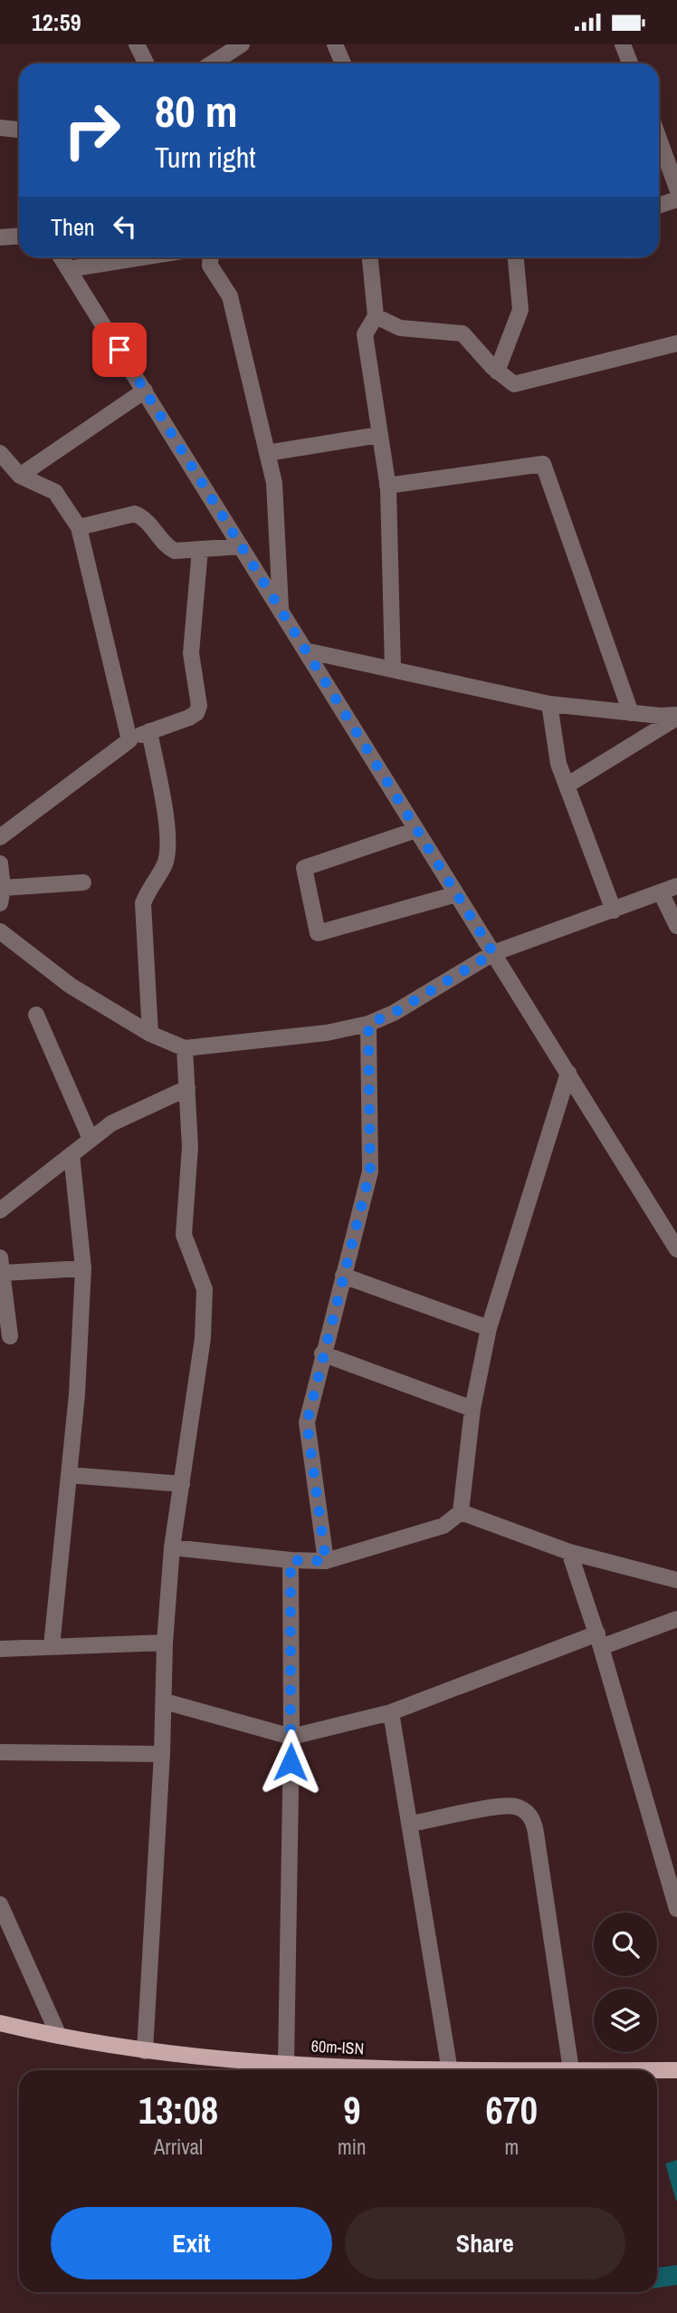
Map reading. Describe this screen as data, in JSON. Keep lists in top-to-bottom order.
{
  "streets": {
    "main road": ["60m-ISN"]
  },
  "page": {
    "status": "12:59",
    "turn": ["80 m", "Turn right"],
    "then": "Then",
    "eta": [
      "13:08",
      "Arrival",
      "9",
      "min",
      "670",
      "m"
    ],
    "buttons": ["Exit", "Share"]
  }
}
